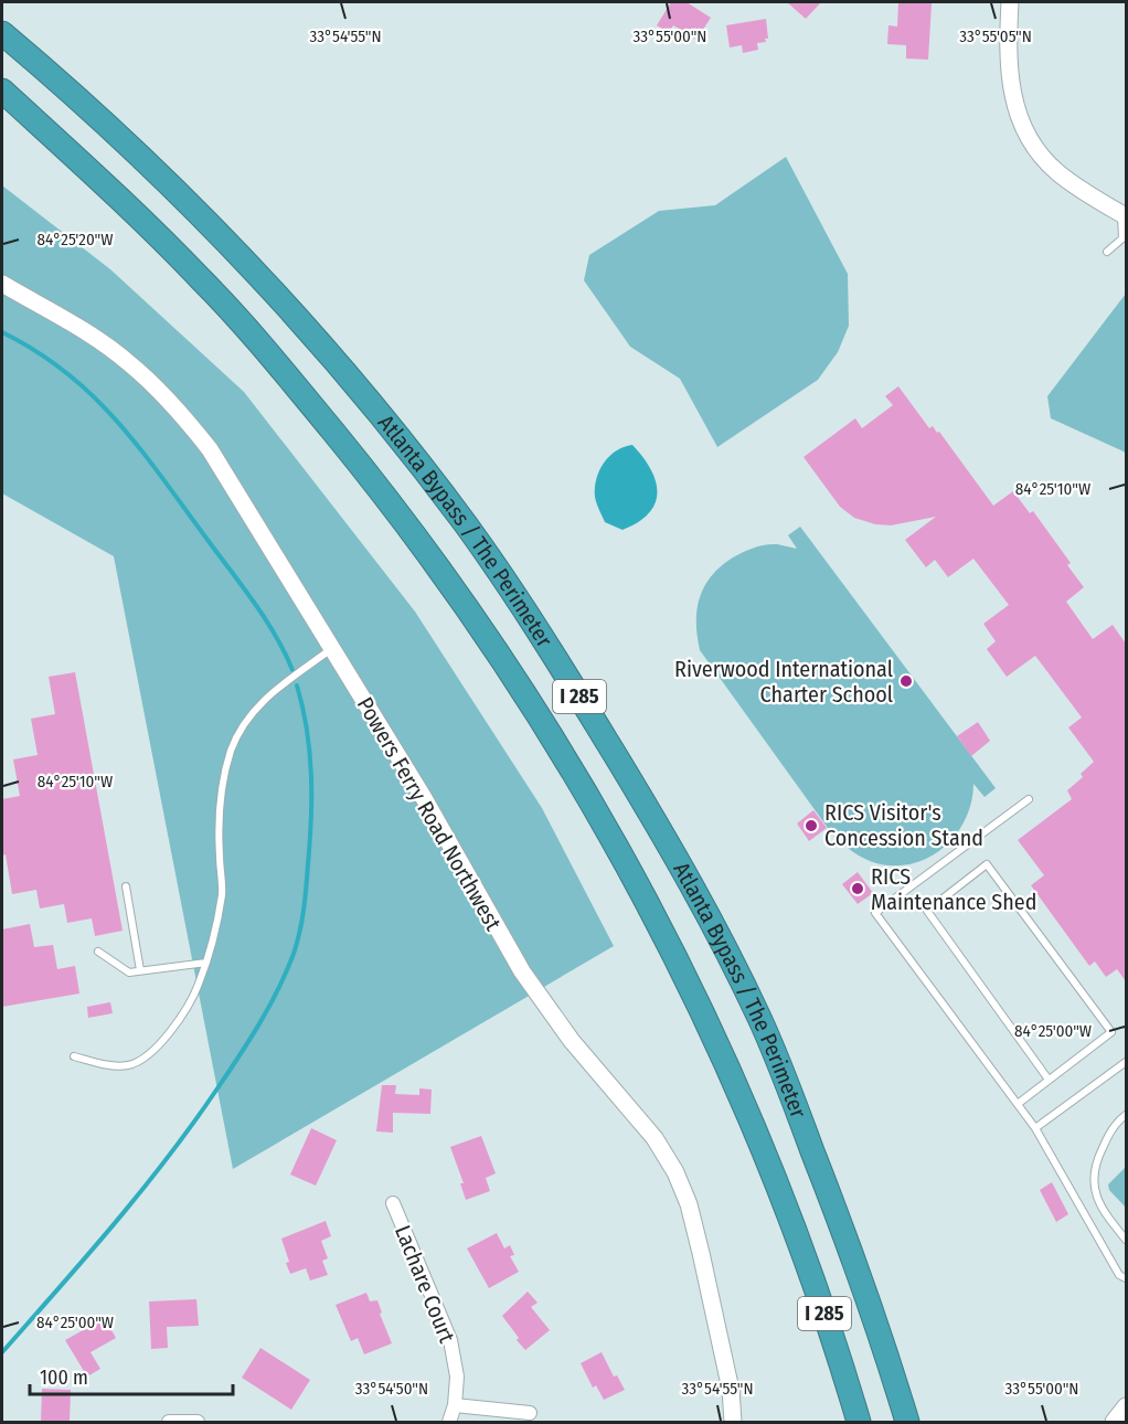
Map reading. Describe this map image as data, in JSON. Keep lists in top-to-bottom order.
{
  "streets": {
    "highway": ["Atlanta Bypass / The Perimeter", "I 285"],
    "street": ["Powers Ferry Road Northwest", "Lachare Court"]
  },
  "places": ["Riverwood International Charter School", "RICS Visitor's Concession Stand", "RICS Maintenance Shed"],
  "scale_bar": "100 m",
  "coordinates": [
    "33°54'55\"N",
    "33°55'00\"N",
    "33°55'05\"N",
    "84°25'20\"W",
    "84°25'10\"W",
    "84°25'00\"W",
    "33°54'50\"N"
  ]
}
